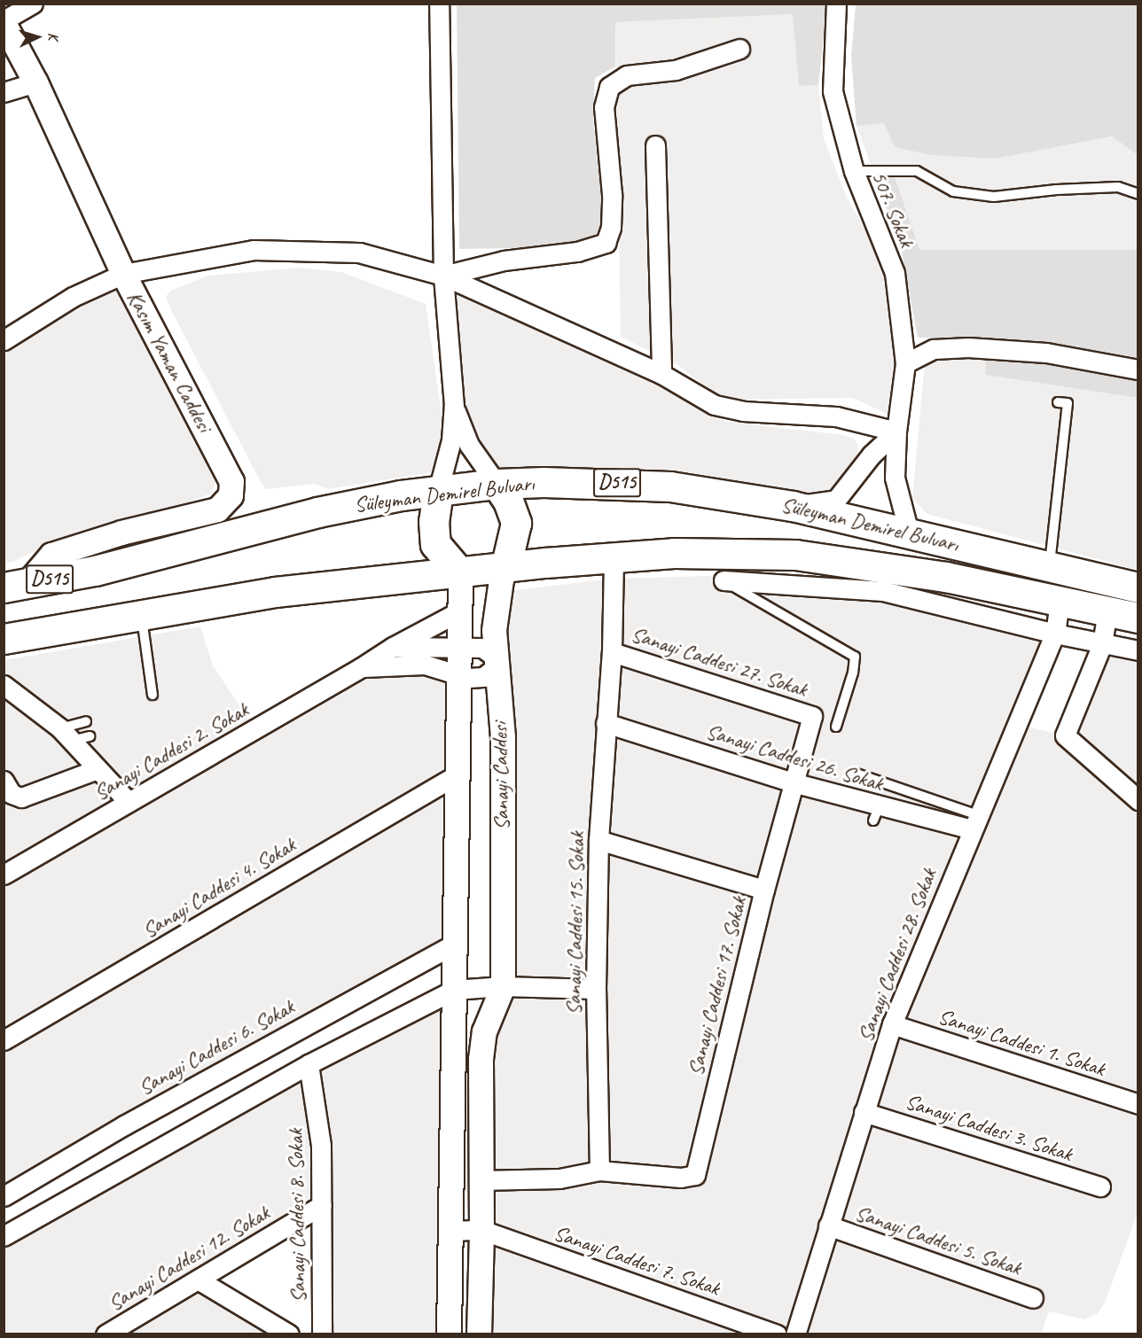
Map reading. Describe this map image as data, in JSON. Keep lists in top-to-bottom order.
{
  "streets": {
    "highway": ["D515", "Süleyman Demirel Bulvarı"],
    "street": [
      "507. Sokak",
      "Kasım Yaman Caddesi",
      "Sanayi Caddesi 27. Sokak",
      "Sanayi Caddesi 2. Sokak",
      "Sanayi Caddesi 26. Sokak",
      "Sanayi Caddesi",
      "Sanayi Caddesi 4. Sokak",
      "Sanayi Caddesi 15. Sokak",
      "Sanayi Caddesi 28. Sokak",
      "Sanayi Caddesi 17. Sokak",
      "Sanayi Caddesi 1. Sokak",
      "Sanayi Caddesi 6. Sokak",
      "Sanayi Caddesi 3. Sokak",
      "Sanayi Caddesi 8. Sokak",
      "Sanayi Caddesi 5. Sokak",
      "Sanayi Caddesi 12. Sokak",
      "Sanayi Caddesi 7. Sokak"
    ]
  },
  "crossings": [
    ["507. Sokak", "Süleyman Demirel Bulvarı"],
    ["Kasım Yaman Caddesi", "Süleyman Demirel Bulvarı"],
    ["Süleyman Demirel Bulvarı", "Sanayi Caddesi"],
    ["Süleyman Demirel Bulvarı", "Sanayi Caddesi 15. Sokak"],
    ["Süleyman Demirel Bulvarı", "Sanayi Caddesi 28. Sokak"],
    ["Sanayi Caddesi 27. Sokak", "Sanayi Caddesi 15. Sokak"],
    ["Sanayi Caddesi 27. Sokak", "Sanayi Caddesi 17. Sokak"],
    ["Sanayi Caddesi 2. Sokak", "Sanayi Caddesi"],
    ["Sanayi Caddesi 26. Sokak", "Sanayi Caddesi 15. Sokak"],
    ["Sanayi Caddesi 26. Sokak", "Sanayi Caddesi 28. Sokak"],
    ["Sanayi Caddesi 26. Sokak", "Sanayi Caddesi 17. Sokak"],
    ["Sanayi Caddesi", "Sanayi Caddesi 4. Sokak"],
    ["Sanayi Caddesi", "Sanayi Caddesi 6. Sokak"],
    ["Sanayi Caddesi", "Sanayi Caddesi 7. Sokak"],
    ["Sanayi Caddesi 15. Sokak", "Sanayi Caddesi 17. Sokak"],
    ["Sanayi Caddesi 28. Sokak", "Sanayi Caddesi 1. Sokak"],
    ["Sanayi Caddesi 28. Sokak", "Sanayi Caddesi 3. Sokak"],
    ["Sanayi Caddesi 28. Sokak", "Sanayi Caddesi 5. Sokak"],
    ["Sanayi Caddesi 8. Sokak", "Sanayi Caddesi 12. Sokak"]
  ],
  "north": "right"
}
